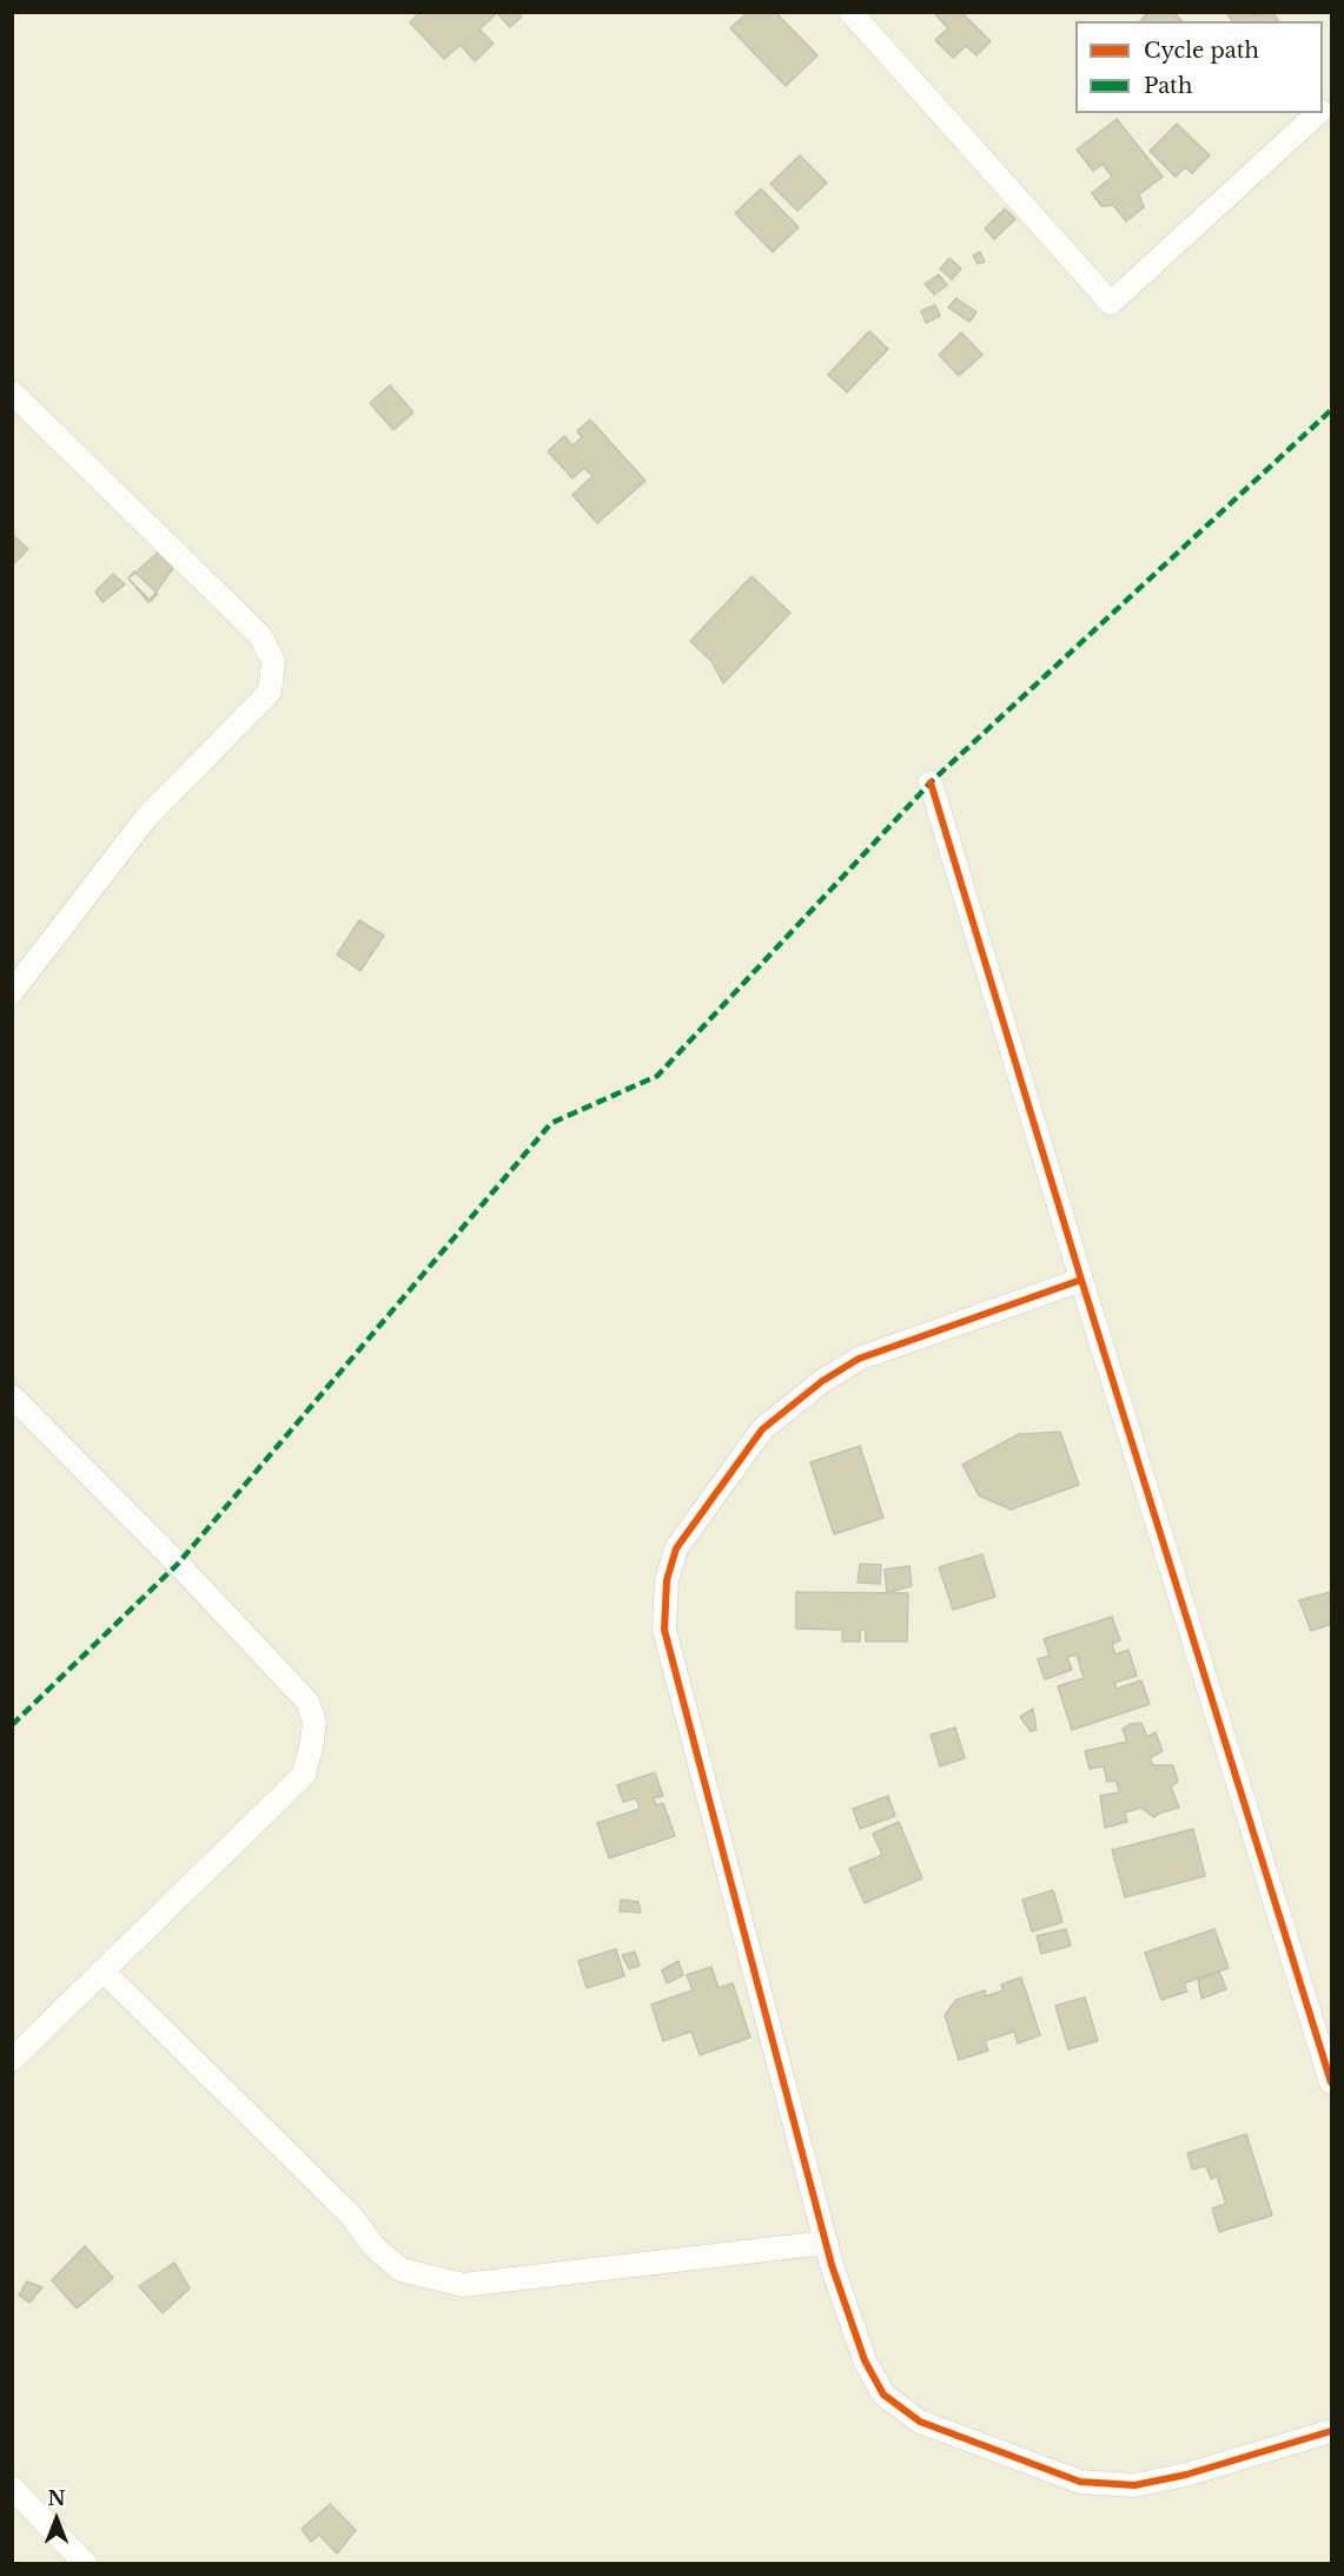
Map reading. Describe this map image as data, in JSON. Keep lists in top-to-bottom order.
{
  "legend": ["Cycle path", "Path"],
  "north": "top"
}
